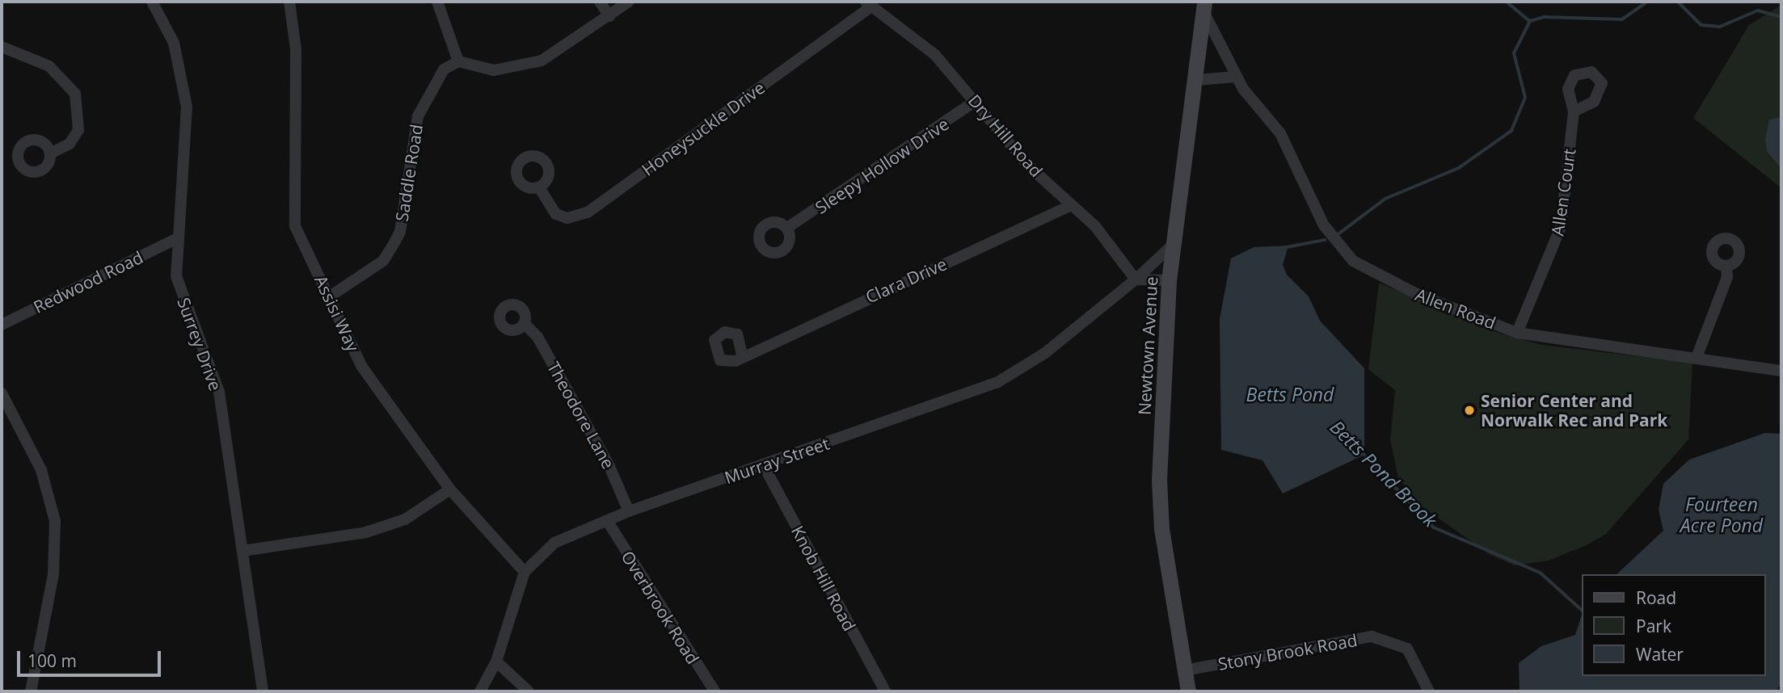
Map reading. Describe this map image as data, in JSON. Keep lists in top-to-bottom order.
{
  "streets": {
    "main road": ["Newtown Avenue"],
    "street": [
      "Honeysuckle Drive",
      "Dry Hill Road",
      "Sleepy Hollow Drive",
      "Saddle Road",
      "Allen Court",
      "Clara Drive",
      "Redwood Road",
      "Allen Road",
      "Assisi Way",
      "Surrey Drive",
      "Theodore Lane",
      "Murray Street",
      "Knob Hill Road",
      "Overbrook Road",
      "Stony Brook Road"
    ]
  },
  "crossings": [
    ["Honeysuckle Drive", "Dry Hill Road"],
    ["Dry Hill Road", "Sleepy Hollow Drive"],
    ["Dry Hill Road", "Clara Drive"],
    ["Dry Hill Road", "Murray Street"],
    ["Saddle Road", "Assisi Way"],
    ["Allen Court", "Allen Road"],
    ["Redwood Road", "Surrey Drive"],
    ["Allen Road", "Newtown Avenue"],
    ["Assisi Way", "Murray Street"],
    ["Newtown Avenue", "Murray Street"],
    ["Newtown Avenue", "Stony Brook Road"],
    ["Theodore Lane", "Murray Street"],
    ["Murray Street", "Knob Hill Road"],
    ["Murray Street", "Overbrook Road"]
  ],
  "water": ["Betts Pond", "Betts Pond Brook", "Fourteen Acre Pond"],
  "places": ["Senior Center and Norwalk Rec and Park"],
  "legend": ["Road", "Park", "Water"],
  "scale_bar": "100 m"
}
